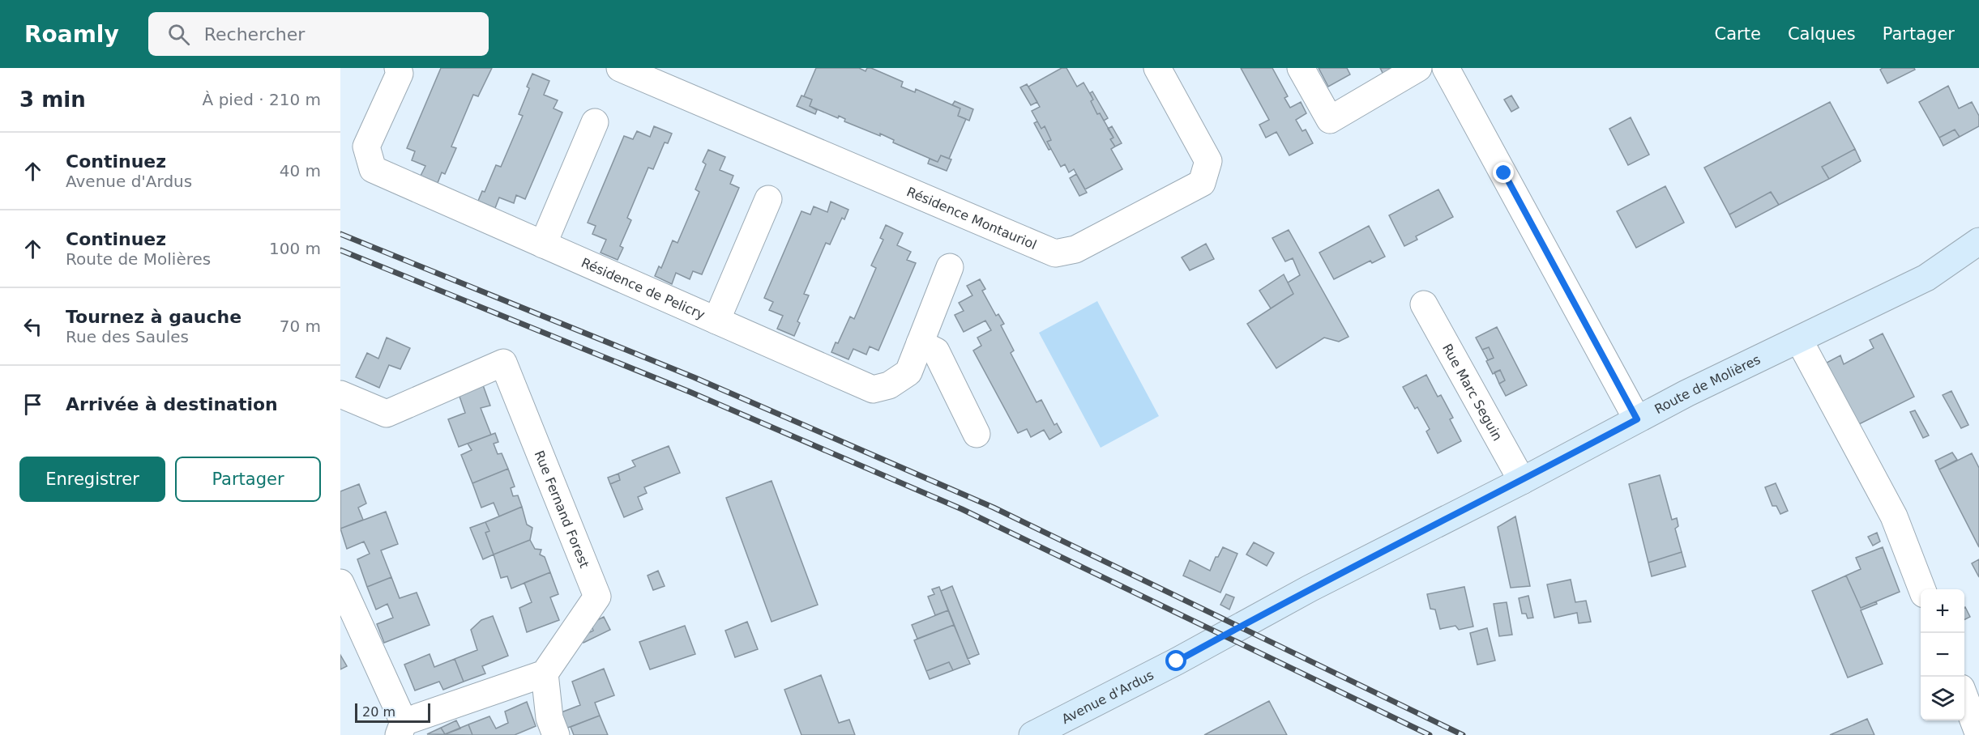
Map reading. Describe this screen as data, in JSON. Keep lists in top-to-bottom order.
{
  "streets": {
    "main road": ["Route de Molières", "Avenue d'Ardus"],
    "street": [
      "Résidence Montauriol",
      "Résidence de Pelicry",
      "Rue Marc Seguin",
      "Rue Fernand Forest"
    ]
  },
  "crossings": [
    ["Route de Molières", "Rue Marc Seguin"],
    ["Route de Molières", "Avenue d'Ardus"]
  ],
  "scale_bar": "20 m",
  "page": {
    "header": "Roamly",
    "search": "Rechercher",
    "nav": ["Carte", "Calques", "Partager"],
    "heading": ["3 min", "À pied · 210 m"],
    "list": [
      ["Continuez", "Avenue d'Ardus", "40 m"],
      ["Continuez", "Route de Molières", "100 m"],
      ["Tournez à gauche", "Rue des Saules", "70 m"],
      "Arrivée à destination"
    ],
    "buttons": ["Enregistrer", "Partager"],
    "map_buttons": ["+", "−"],
    "scale": "20 m"
  }
}
